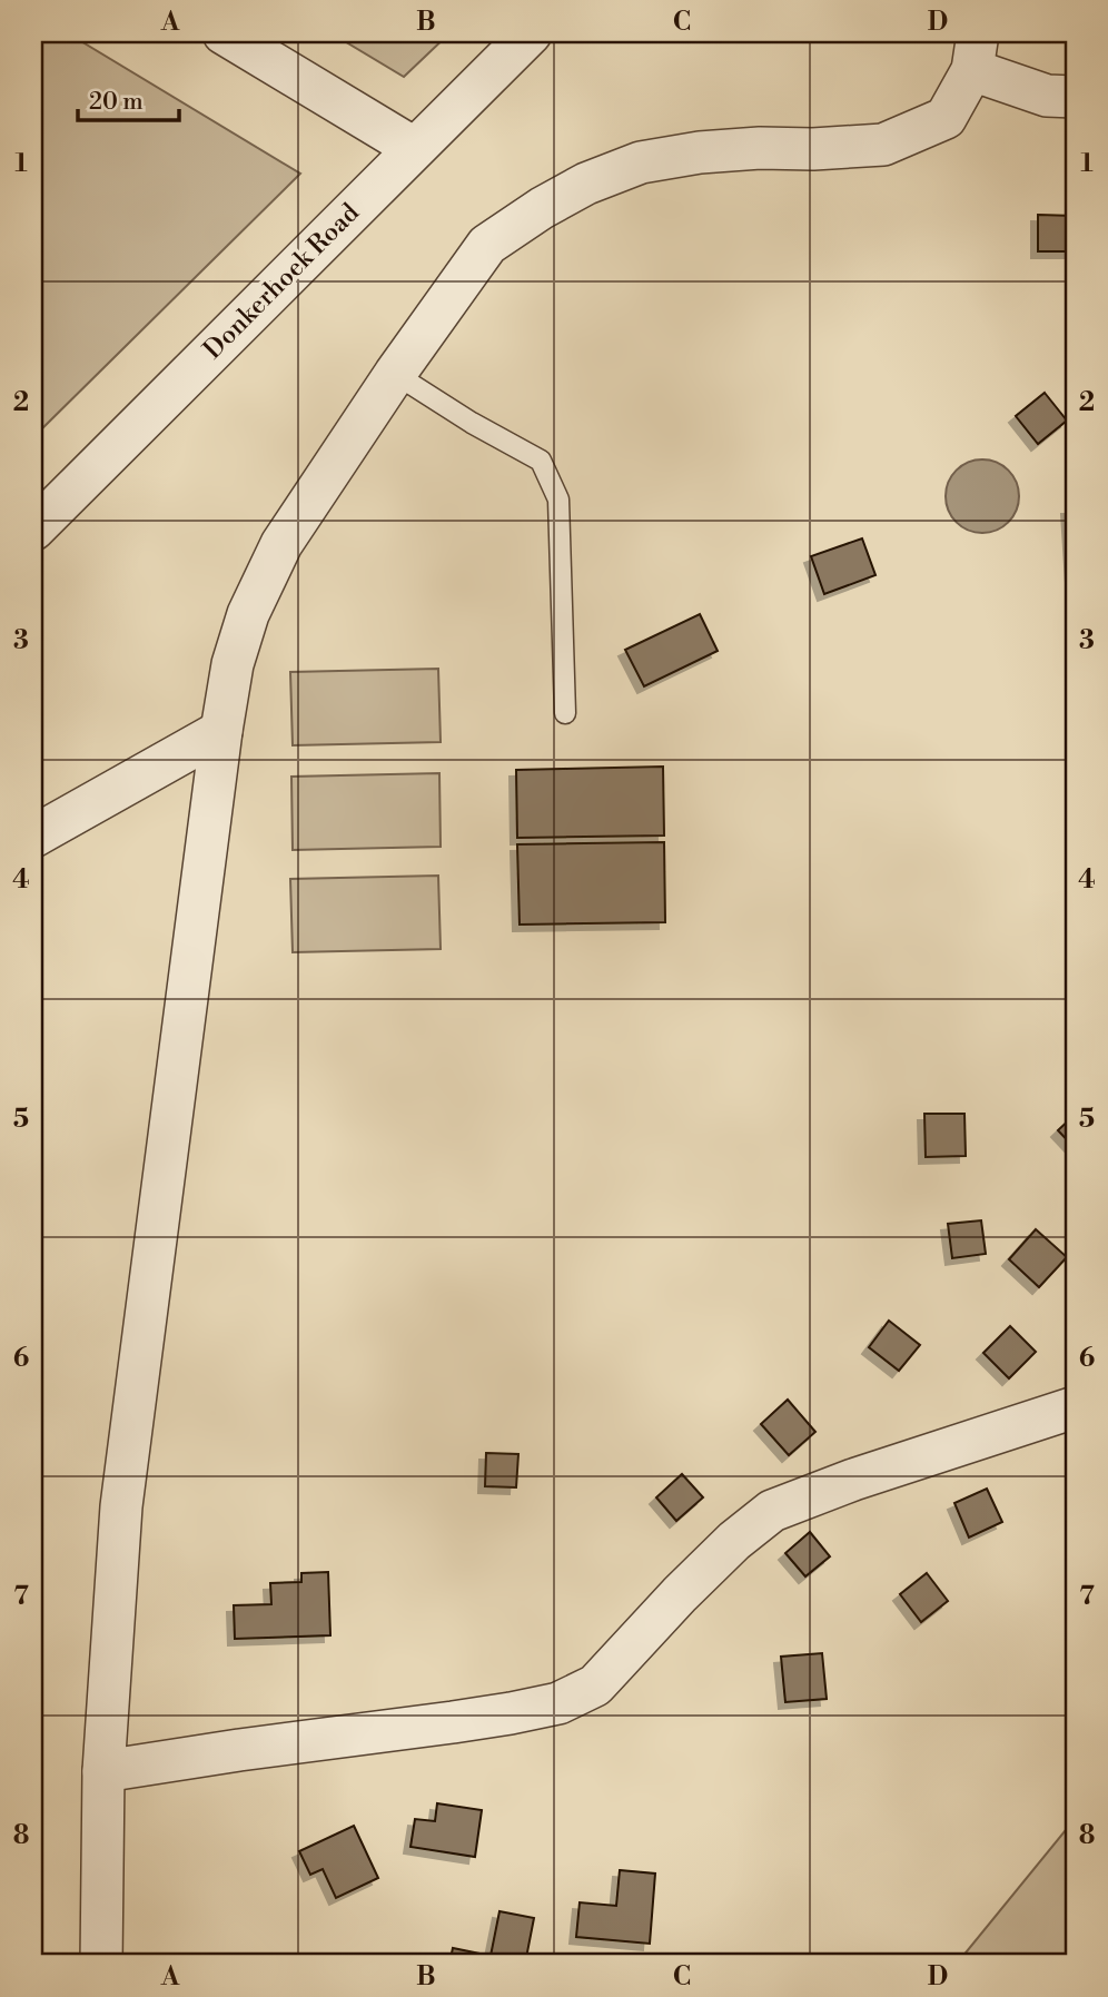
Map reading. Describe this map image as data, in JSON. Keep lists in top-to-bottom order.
{
  "streets": {
    "street": ["Donkerhoek Road"]
  },
  "scale_bar": "20 m",
  "grid": {
    "columns": [
      "A",
      "B",
      "C",
      "D"
    ],
    "rows": [
      "1",
      "2",
      "3",
      "4",
      "5",
      "6",
      "7",
      "8"
    ]
  }
}
